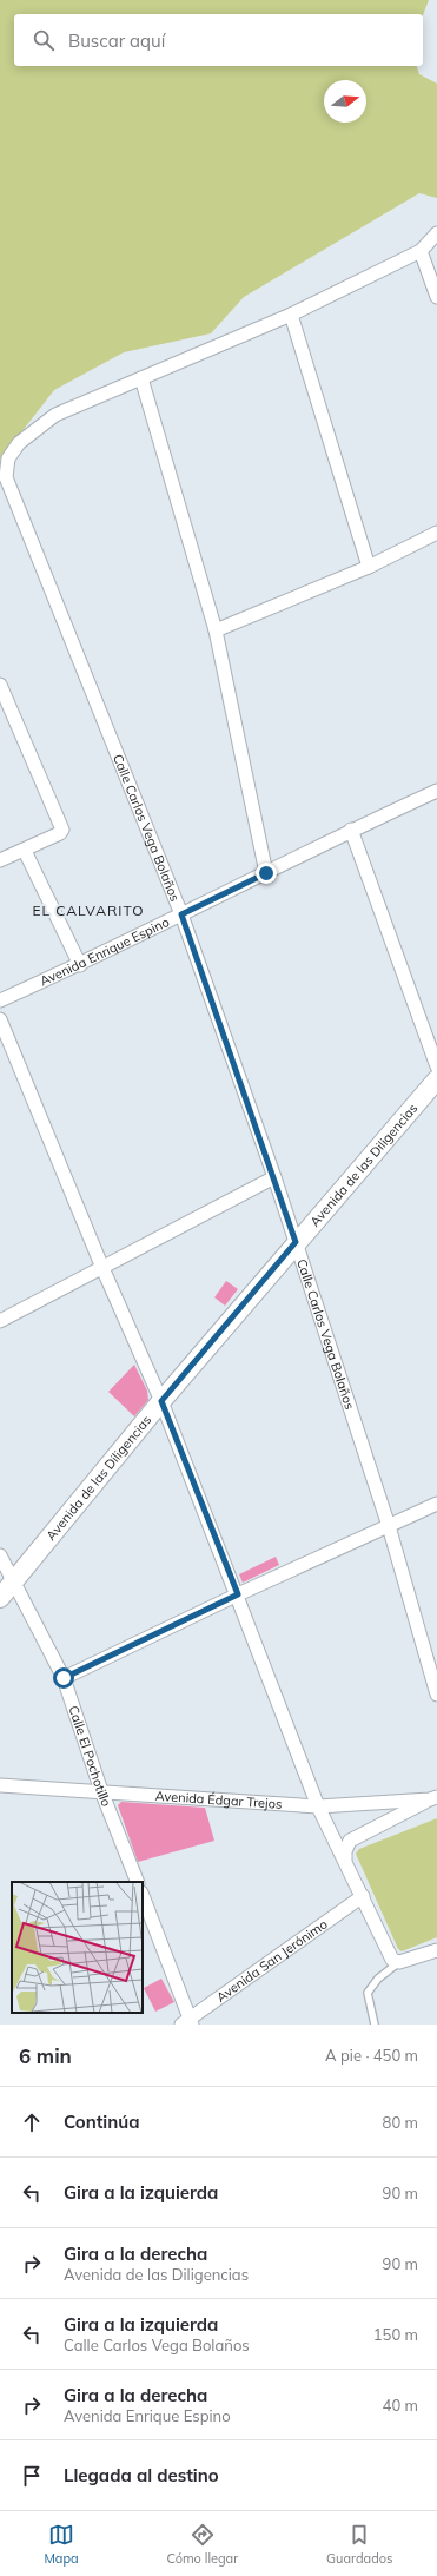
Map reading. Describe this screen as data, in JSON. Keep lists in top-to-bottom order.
{
  "streets": {
    "street": [
      "Calle Carlos Vega Bolaños",
      "Avenida Enrique Espino",
      "Avenida de las Diligencias",
      "Calle El Pochotillo",
      "Avenida Édgar Trejos",
      "Avenida San Jerónimo"
    ]
  },
  "crossings": [
    ["Calle Carlos Vega Bolaños", "Avenida Enrique Espino"],
    ["Calle Carlos Vega Bolaños", "Avenida de las Diligencias"],
    ["Avenida de las Diligencias", "Calle El Pochotillo"],
    ["Calle El Pochotillo", "Avenida Édgar Trejos"]
  ],
  "districts": ["EL CALVARITO"],
  "north": "right",
  "page": {
    "search": "Buscar aquí",
    "heading": ["6 min", "A pie · 450 m"],
    "list": [
      ["Continúa", "80 m"],
      ["Gira a la izquierda", "90 m"],
      ["Gira a la derecha", "Avenida de las Diligencias", "90 m"],
      ["Gira a la izquierda", "Calle Carlos Vega Bolaños", "150 m"],
      ["Gira a la derecha", "Avenida Enrique Espino", "40 m"],
      "Llegada al destino"
    ],
    "nav": ["Mapa", "Cómo llegar", "Guardados"]
  }
}
